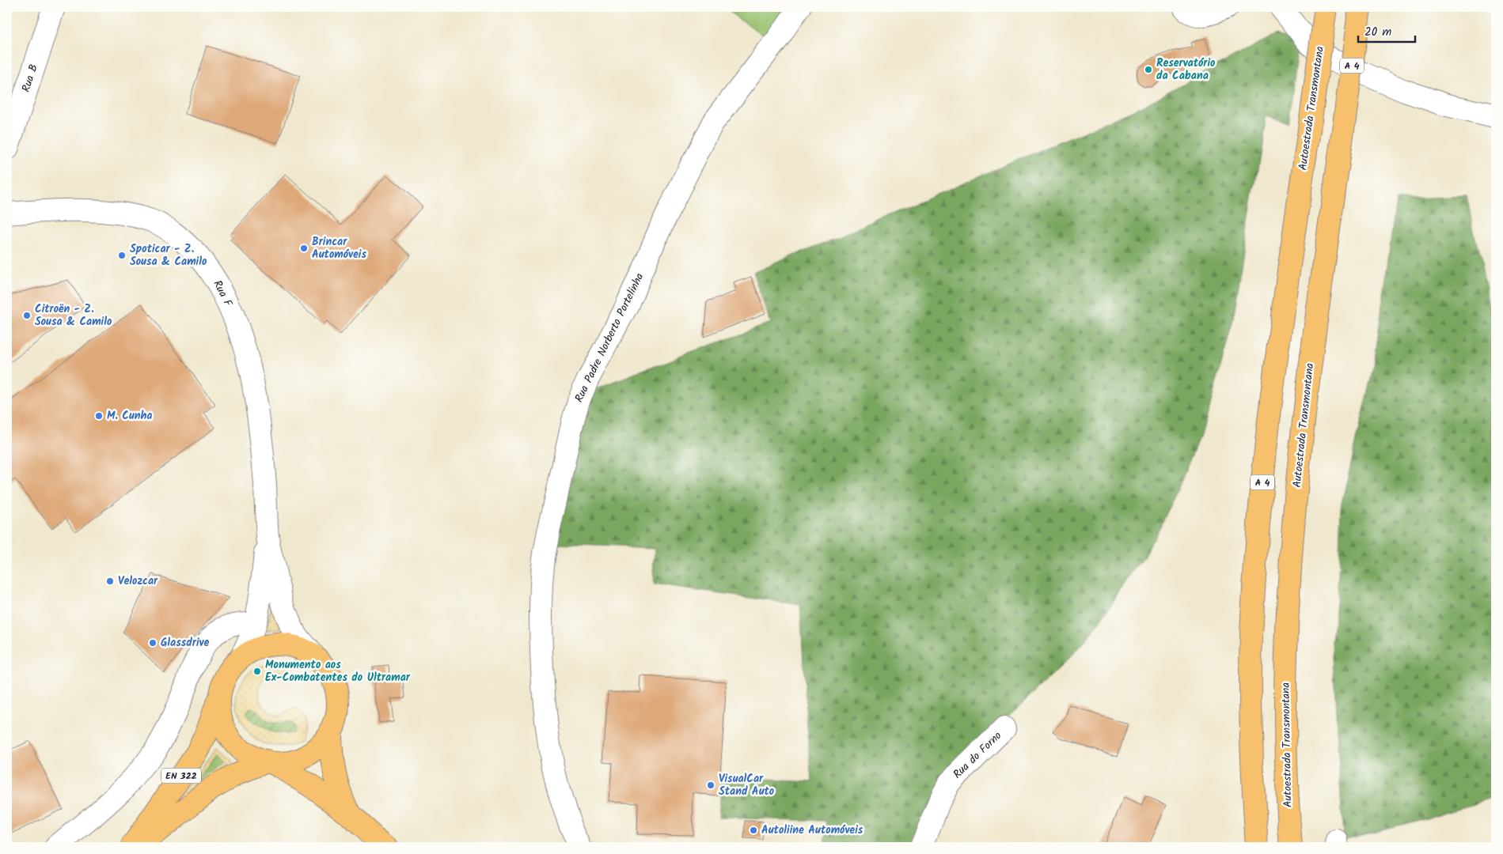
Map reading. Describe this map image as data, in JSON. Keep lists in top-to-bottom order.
{
  "streets": {
    "main road": ["A 4", "Autoestrada Transmontana", "EN 322"],
    "street": [
      "Rua B",
      "Rua F",
      "Rua Padre Norberto Portelinha",
      "Rua do Forno"
    ]
  },
  "places": [
    "Reservatório da Cabana",
    "Brincar Automóveis",
    "Spoticar - Z. Sousa & Camilo",
    "Citroën - Z. Sousa & Camilo",
    "M. Cunha",
    "Velozcar",
    "Glassdrive",
    "Monumento aos Ex-Combatentes do Ultramar",
    "VisualCar Stand Auto",
    "Autoliine Automóveis"
  ],
  "scale_bar": "20 m"
}
